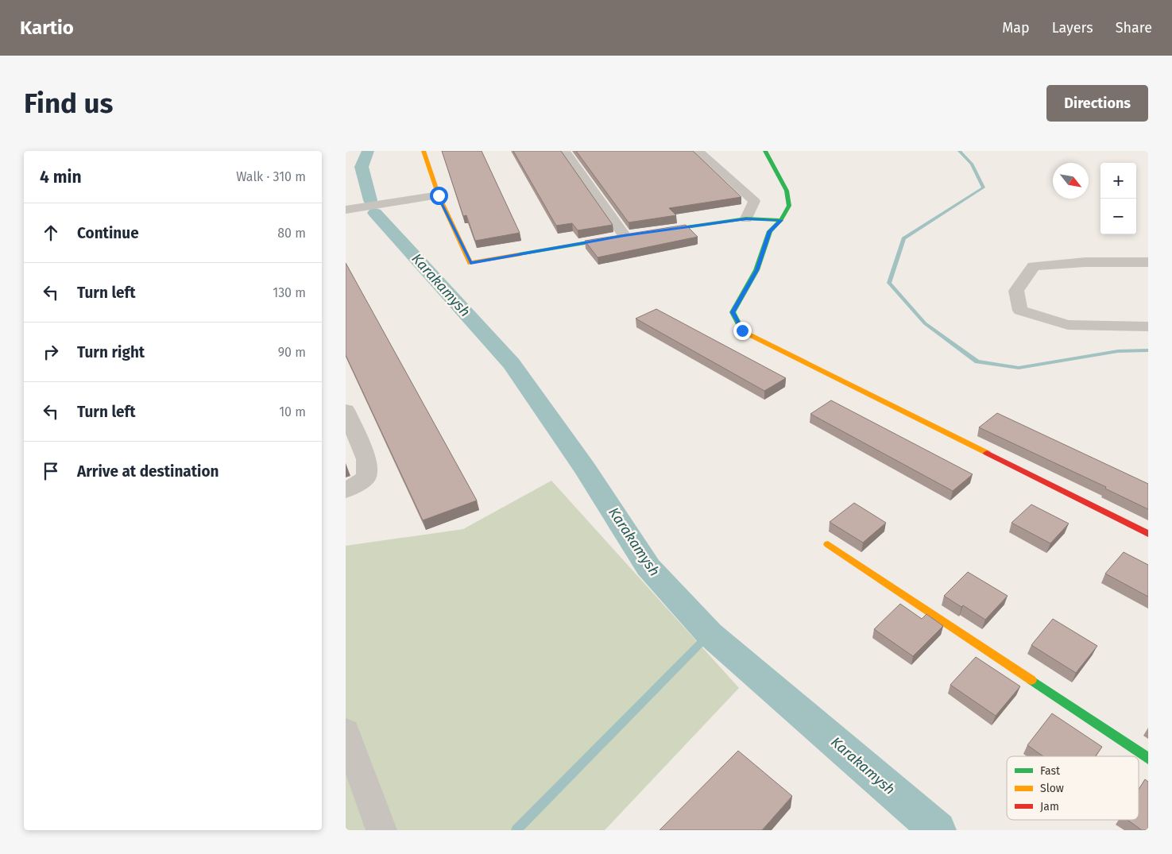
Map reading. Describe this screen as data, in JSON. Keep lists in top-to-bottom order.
{
  "water": ["Karakamysh"],
  "legend": ["Fast", "Slow", "Jam"],
  "north": "bottom right",
  "page": {
    "header": "Kartio",
    "nav": ["Map", "Layers", "Share"],
    "buttons": "Directions",
    "title": "Find us",
    "heading": ["4 min", "Walk · 310 m"],
    "map_buttons": ["+", "−"],
    "list": [
      ["Continue", "80 m"],
      ["Turn left", "130 m"],
      ["Turn right", "90 m"],
      ["Turn left", "10 m"],
      "Arrive at destination"
    ]
  }
}
